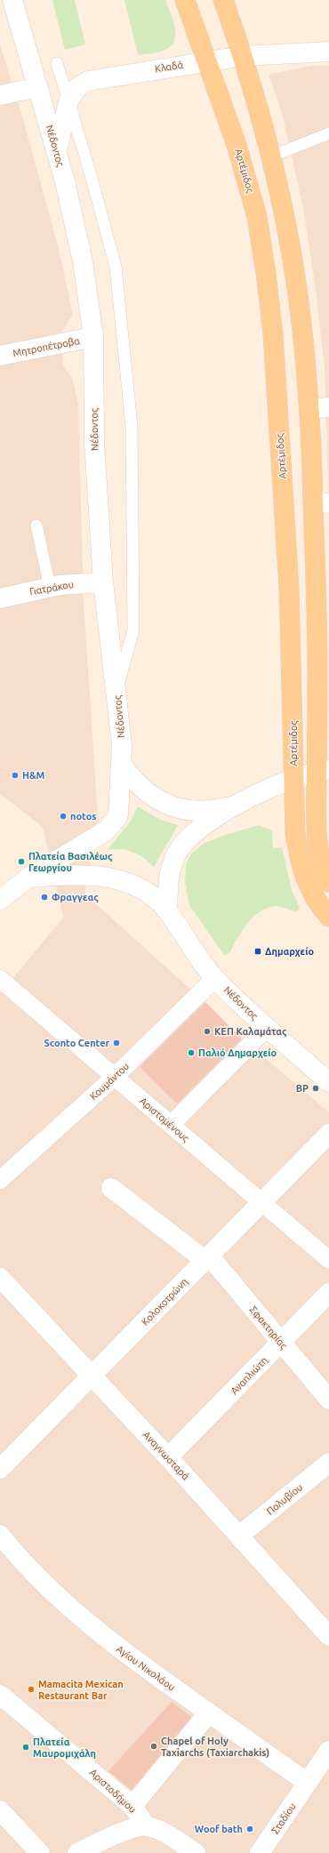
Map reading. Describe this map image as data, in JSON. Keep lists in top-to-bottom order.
{
  "streets": {
    "main road": ["Αρτέμιδος"],
    "street": [
      "Κλαδά",
      "Νέδοντος",
      "Μητροπέτροβα",
      "Γιατράκου",
      "Κουμάντου",
      "Αριστομένους",
      "Κολοκοτρώνη",
      "Σφακτηρίας",
      "Αναπλιώτη",
      "Αναγνωσταρά",
      "Πολυβίου",
      "Αγίου Νικολάου",
      "Αριστοδήμου",
      "Σταδίου"
    ]
  },
  "crossings": [
    ["Κλαδά", "Νέδοντος"],
    ["Κλαδά", "Αρτέμιδος"],
    ["Νέδοντος", "Μητροπέτροβα"],
    ["Νέδοντος", "Γιατράκου"],
    ["Νέδοντος", "Κουμάντου"],
    ["Κουμάντου", "Αριστομένους"],
    ["Αριστομένους", "Κολοκοτρώνη"],
    ["Κολοκοτρώνη", "Σφακτηρίας"],
    ["Κολοκοτρώνη", "Αναγνωσταρά"],
    ["Σφακτηρίας", "Αναπλιώτη"],
    ["Αναπλιώτη", "Αναγνωσταρά"],
    ["Αναγνωσταρά", "Πολυβίου"],
    ["Αγίου Νικολάου", "Σταδίου"]
  ],
  "places": {
    "other": [
      "H&M",
      "notos",
      "Πλατεία Βασιλέως Γεωργίου",
      "Φραγγεας",
      "ΚΕΠ Καλαμάτας",
      "Sconto Center",
      "Παλιό Δημαρχείο",
      "BP",
      "Mamacita Mexican Restaurant Bar",
      "Chapel of Holy Taxiarchs (Taxiarchakis)",
      "Πλατεία Μαυρομιχάλη",
      "Woof bath"
    ],
    "transit": ["Δημαρχείο"]
  }
}
